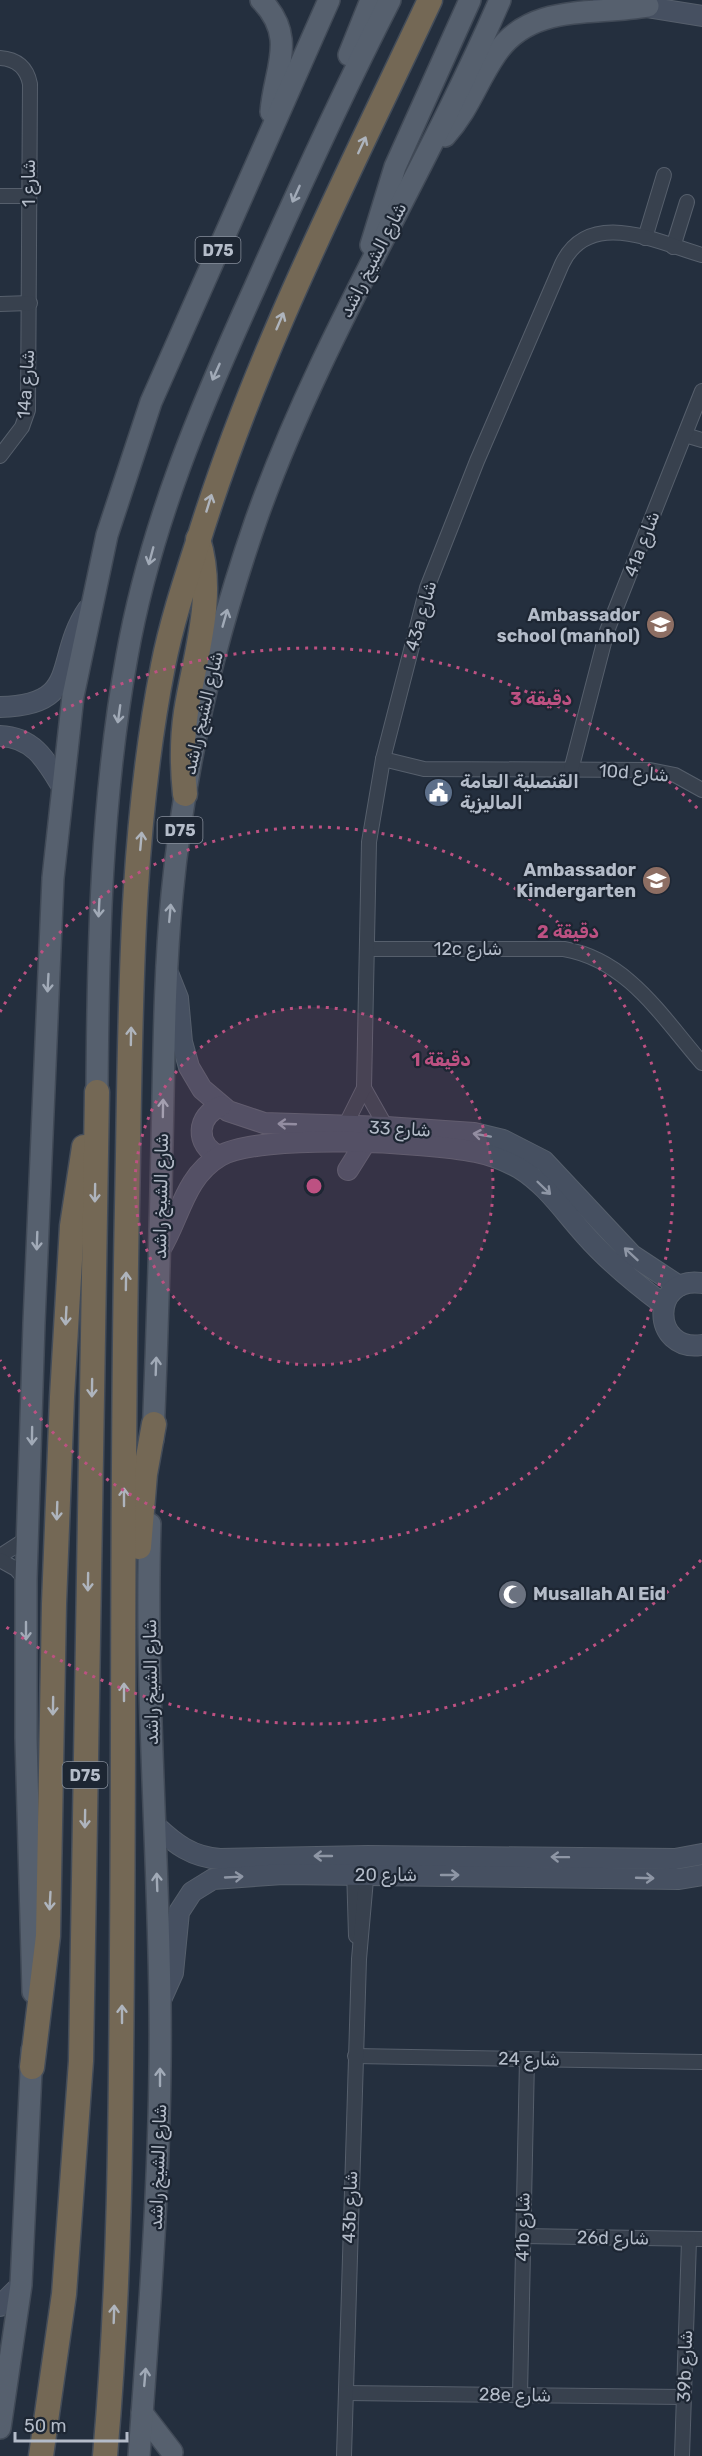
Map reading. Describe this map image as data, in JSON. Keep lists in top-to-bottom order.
{
  "streets": {
    "highway": ["D75", "شارع الشيخ راشد"],
    "street": [
      "شارع 1",
      "14a شارع",
      "41a شارع",
      "43a شارع",
      "10d شارع",
      "12c شارع",
      "شارع 33",
      "شارع 20",
      "شارع 24",
      "43b شارع",
      "41b شارع",
      "26d شارع",
      "39b شارع",
      "28e شارع"
    ]
  },
  "crossings": [
    ["شارع 1", "14a شارع"],
    ["شارع الشيخ راشد", "شارع 33"],
    ["شارع الشيخ راشد", "شارع 20"],
    ["41a شارع", "10d شارع"],
    ["43a شارع", "10d شارع"],
    ["43a شارع", "12c شارع"],
    ["43a شارع", "شارع 33"],
    ["شارع 20", "43b شارع"],
    ["شارع 24", "43b شارع"],
    ["شارع 24", "41b شارع"],
    ["43b شارع", "28e شارع"],
    ["41b شارع", "26d شارع"],
    ["41b شارع", "28e شارع"],
    ["26d شارع", "39b شارع"],
    ["39b شارع", "28e شارع"]
  ],
  "places": {
    "school or university": ["Ambassador school (manhol)", "Ambassador Kindergarten"],
    "public building": ["القنصلية العامة الماليزية"],
    "mosque": ["Musallah Al Eid"]
  },
  "scale_bar": "50 m",
  "rings": ["3 دقيقة", "2 دقيقة", "1 دقيقة"]
}
